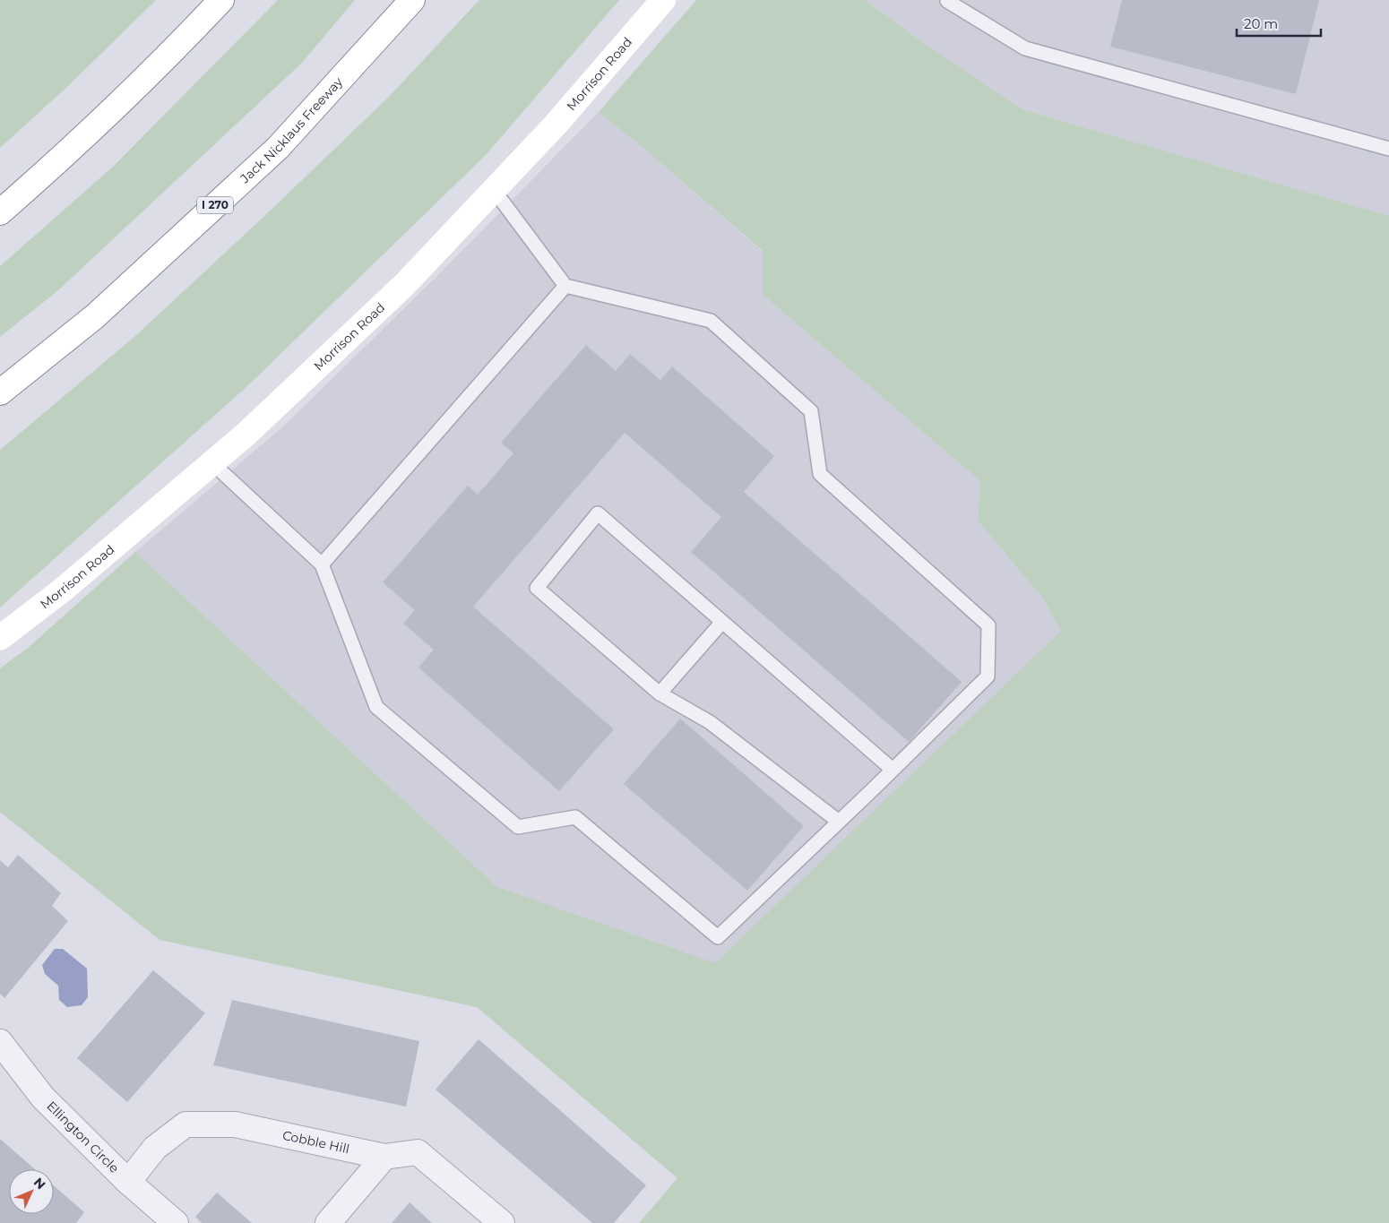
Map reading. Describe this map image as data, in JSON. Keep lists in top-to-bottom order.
{
  "streets": {
    "main road": ["Morrison Road", "Jack Nicklaus Freeway", "I 270"],
    "street": ["Ellington Circle", "Cobble Hill"]
  },
  "crossings": [
    ["Ellington Circle", "Cobble Hill"]
  ],
  "scale_bar": "20 m",
  "north": "top right"
}
